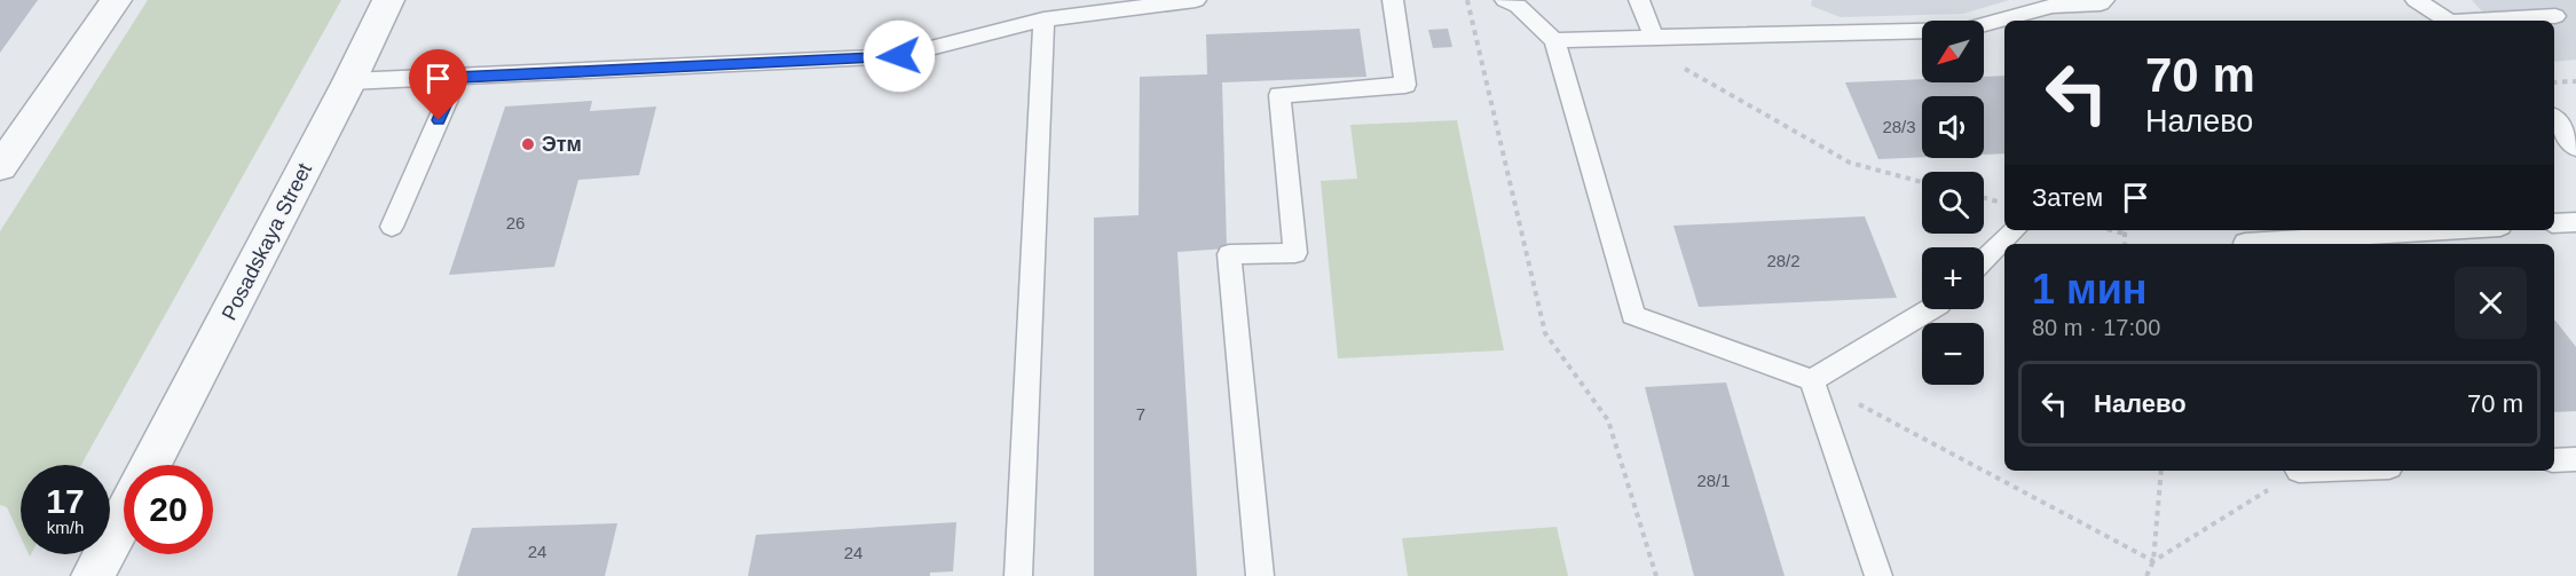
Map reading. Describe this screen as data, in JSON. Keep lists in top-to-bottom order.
{
  "streets": {
    "street": ["Posadskaya Street"]
  },
  "places": ["Этм"],
  "house_numbers": [
    "28/3",
    "26",
    "28/2",
    "7",
    "28/1",
    "24",
    "24"
  ],
  "north": "bottom left",
  "page": {
    "map_buttons": ["+", "−"],
    "turn": ["70 m", "Налево"],
    "then": "Затем",
    "heading": ["1 мин", "80 m · 17:00"],
    "list": [
      {
        "name": "Налево",
        "value": "70 m"
      }
    ],
    "speed": "17 km/h",
    "limit": "20"
  }
}
